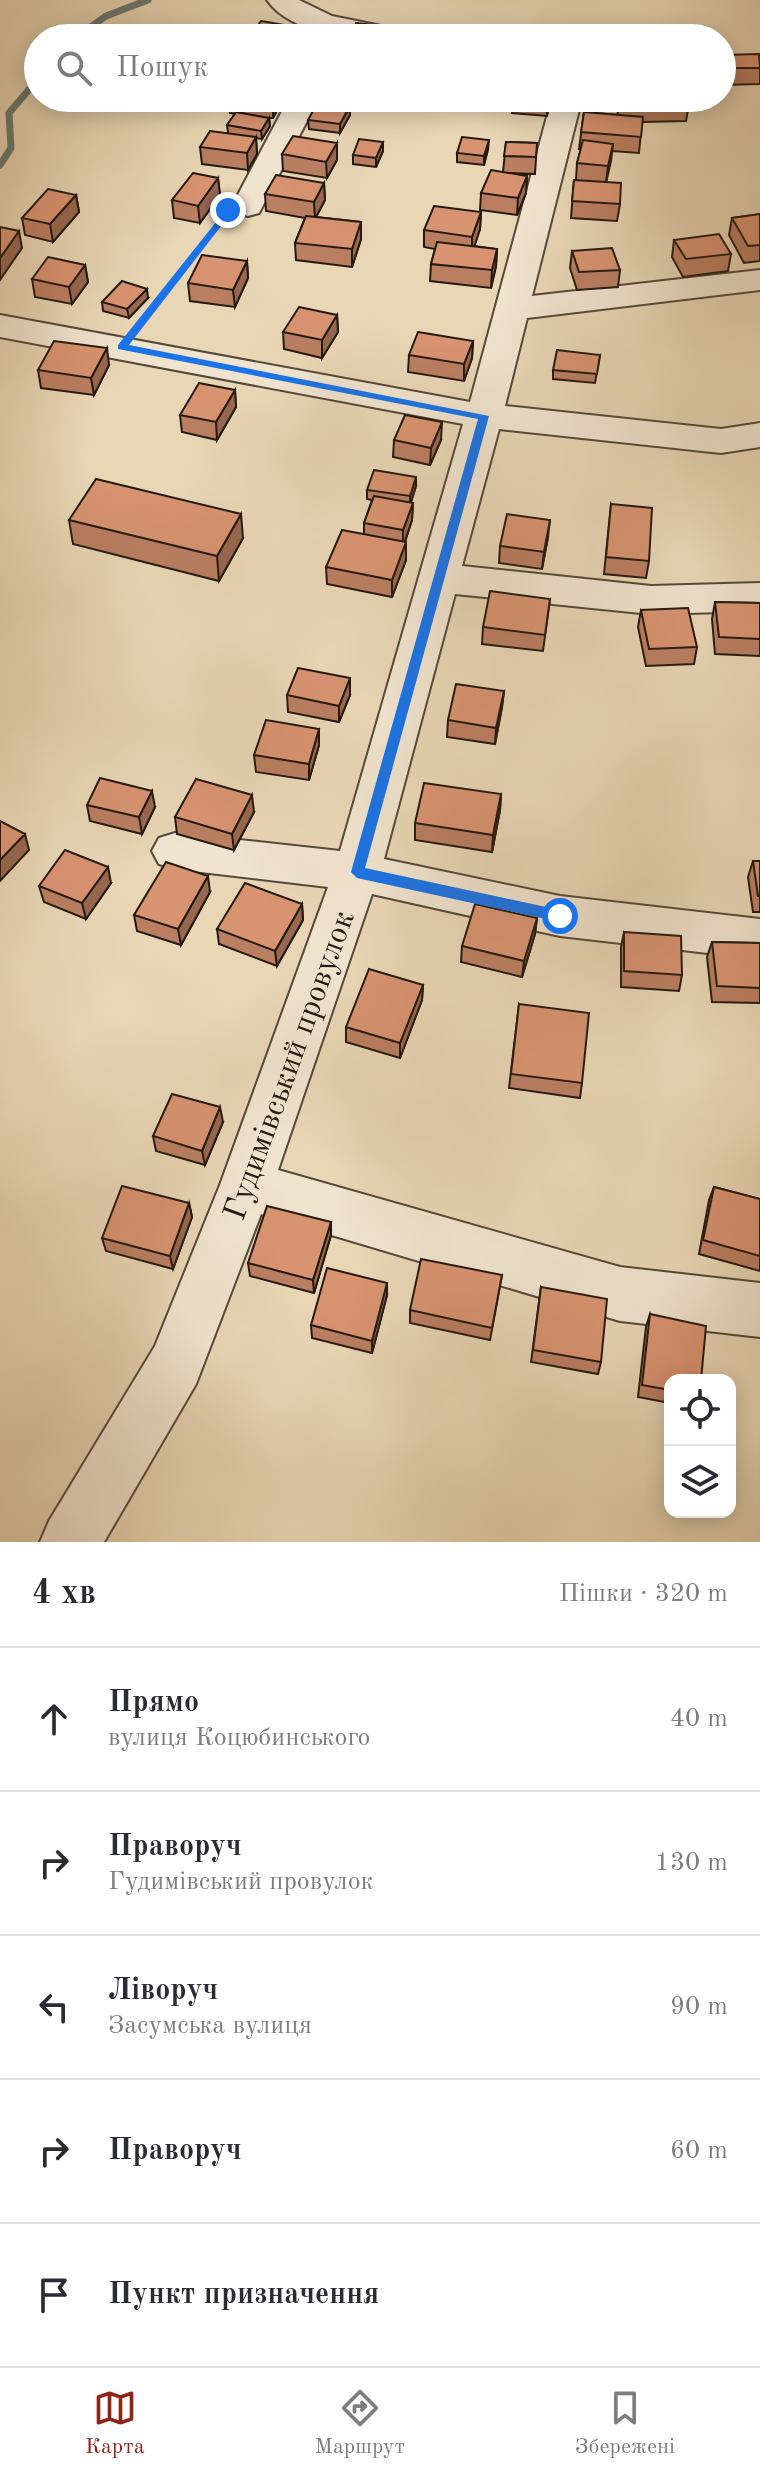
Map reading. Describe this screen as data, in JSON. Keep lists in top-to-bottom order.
{
  "streets": {
    "street": ["Гудимівський провулок"]
  },
  "page": {
    "search": "Пошук",
    "heading": ["4 хв", "Пішки · 320 m"],
    "list": [
      ["Прямо", "вулиця Коцюбинського", "40 m"],
      ["Праворуч", "Гудимівський провулок", "130 m"],
      ["Ліворуч", "Засумська вулиця", "90 m"],
      ["Праворуч", "60 m"],
      "Пункт призначення"
    ],
    "nav": ["Карта", "Маршрут", "Збережені"]
  }
}
